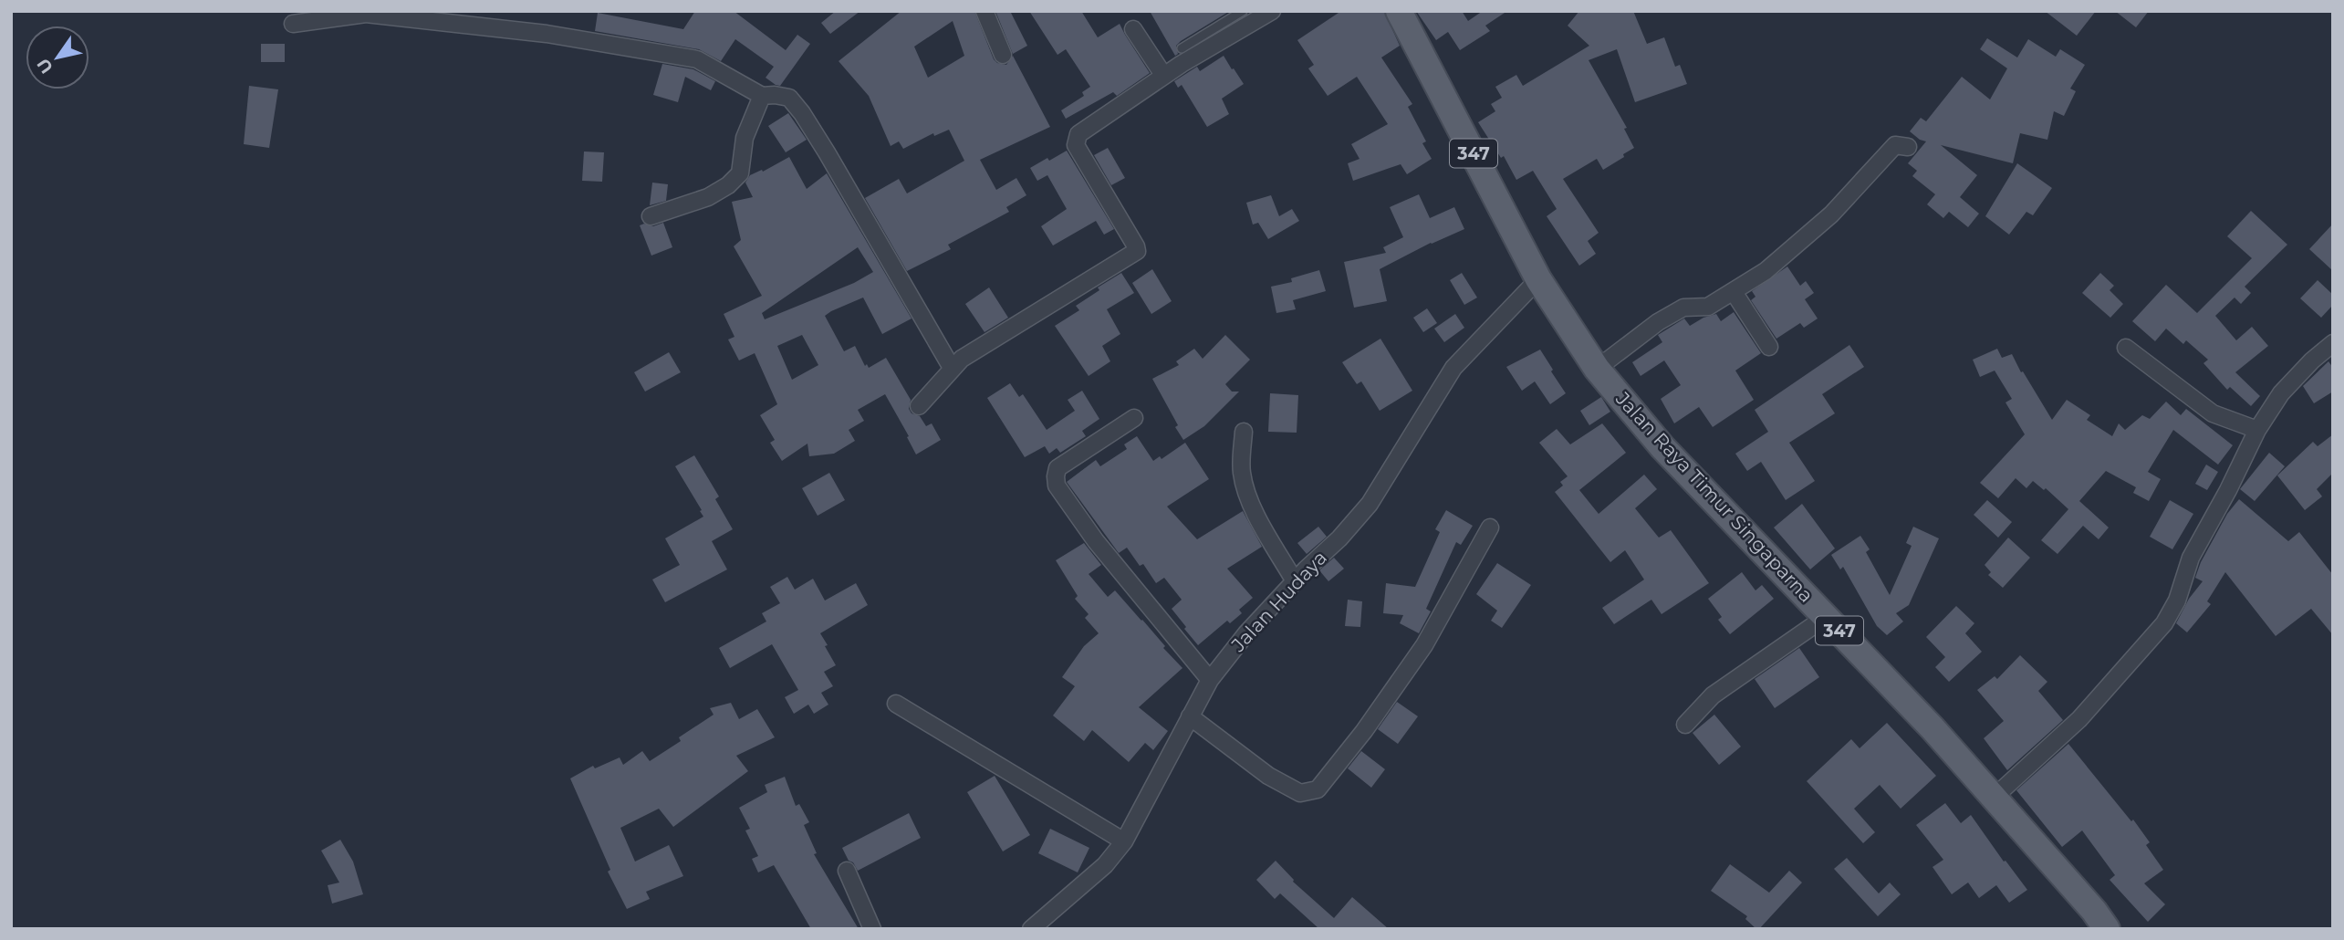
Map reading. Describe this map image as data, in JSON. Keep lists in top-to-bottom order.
{
  "streets": {
    "main road": ["347", "Jalan Raya Timur Singaparna"],
    "street": ["Jalan Hudaya"]
  },
  "crossings": [
    ["Jalan Raya Timur Singaparna", "Jalan Hudaya"]
  ],
  "north": "bottom left"
}
